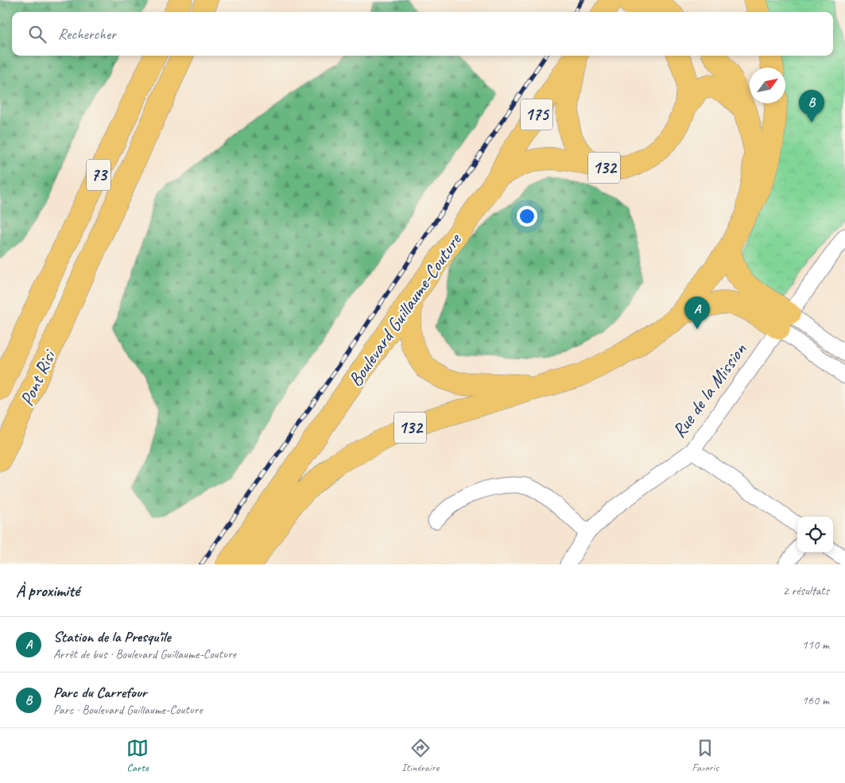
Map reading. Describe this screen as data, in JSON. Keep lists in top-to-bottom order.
{
  "streets": {
    "main road": [
      "175",
      "132",
      "73",
      "Boulevard Guillaume-Couture",
      "Pont Risi"
    ],
    "street": ["Rue de la Mission"]
  },
  "crossings": [
    ["132", "Boulevard Guillaume-Couture"]
  ],
  "north": "top right",
  "page": {
    "search": "Rechercher",
    "pins": ["B", "A"],
    "heading": ["À proximité", "2 résultats"],
    "list": [
      {
        "mark": "A",
        "name": "Station de la Presqu'île",
        "note": "Arrêt de bus · Boulevard Guillaume-Couture",
        "value": "110 m"
      },
      {
        "mark": "B",
        "name": "Parc du Carrefour",
        "note": "Parc · Boulevard Guillaume-Couture",
        "value": "160 m"
      }
    ],
    "nav": ["Carte", "Itinéraire", "Favoris"]
  }
}
